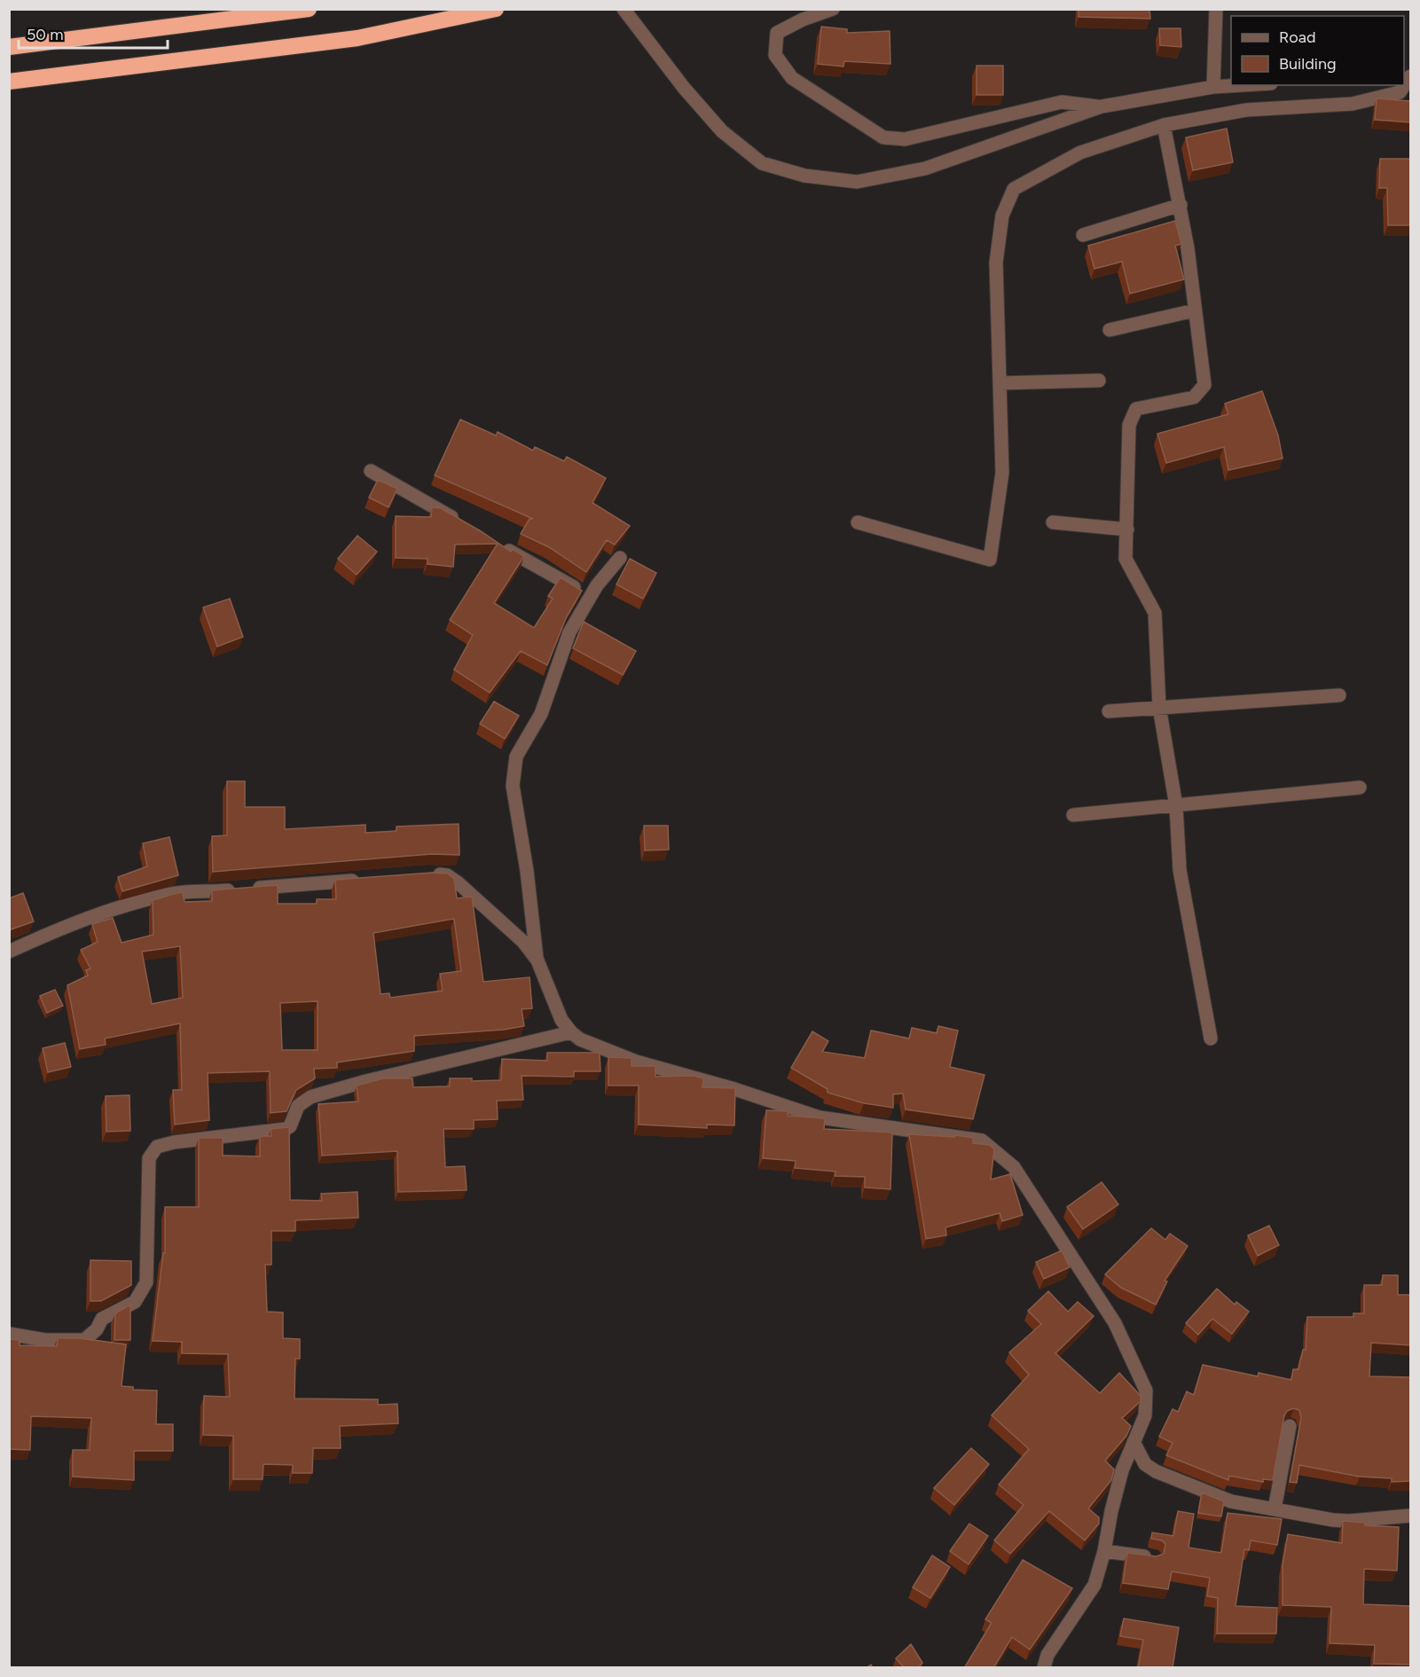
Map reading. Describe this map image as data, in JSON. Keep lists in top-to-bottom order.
{
  "legend": ["Road", "Building"],
  "scale_bar": "50 m"
}
